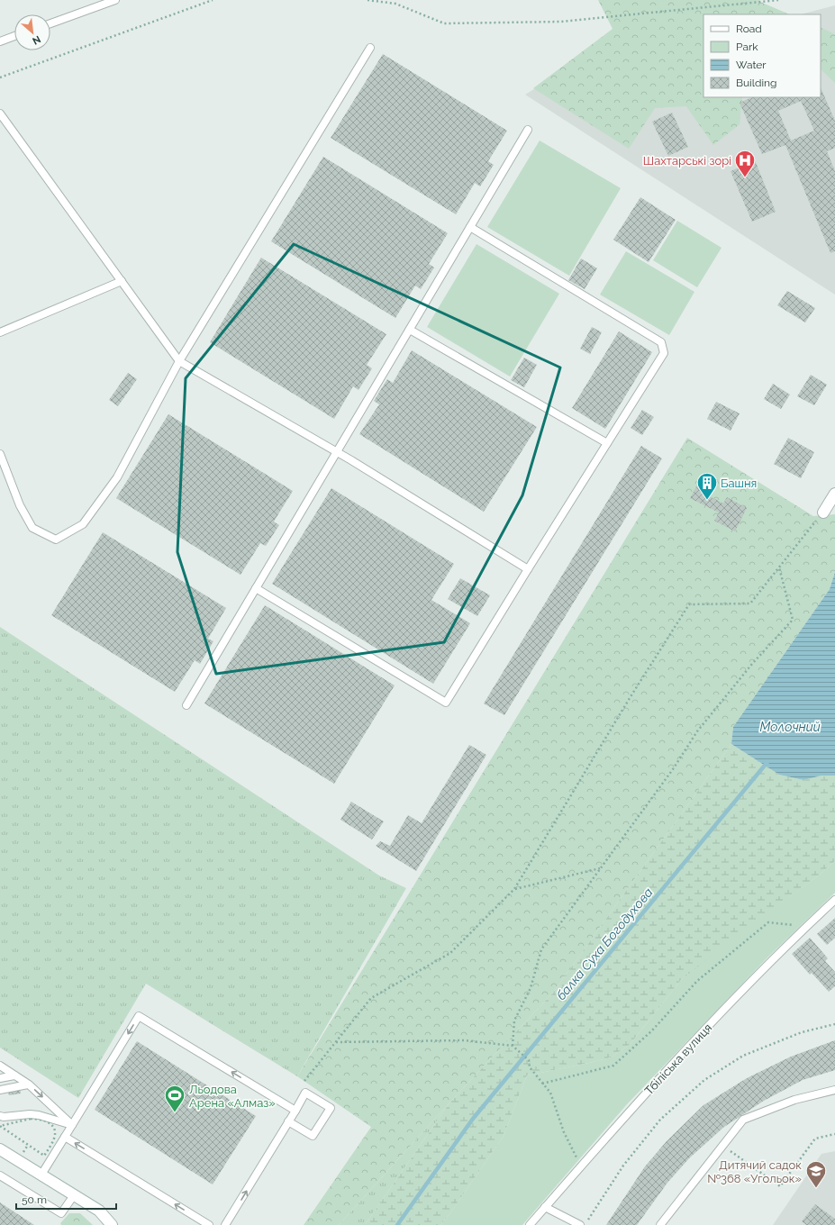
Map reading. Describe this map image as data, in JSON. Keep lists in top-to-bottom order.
{
  "streets": {
    "lane": ["Тбіліська вулиця"]
  },
  "water": ["Молочний", "балка Суха Богодухова"],
  "places": {
    "hospital": ["Шахтарські зорі"],
    "building": ["Башня"],
    "sports": ["Льодова Арена «Алмаз»"],
    "school or university": ["Дитячий садок №368 «Угольок»"]
  },
  "legend": [
    "Road",
    "Park",
    "Water",
    "Building"
  ],
  "scale_bar": "50 m",
  "north": "bottom right"
}
